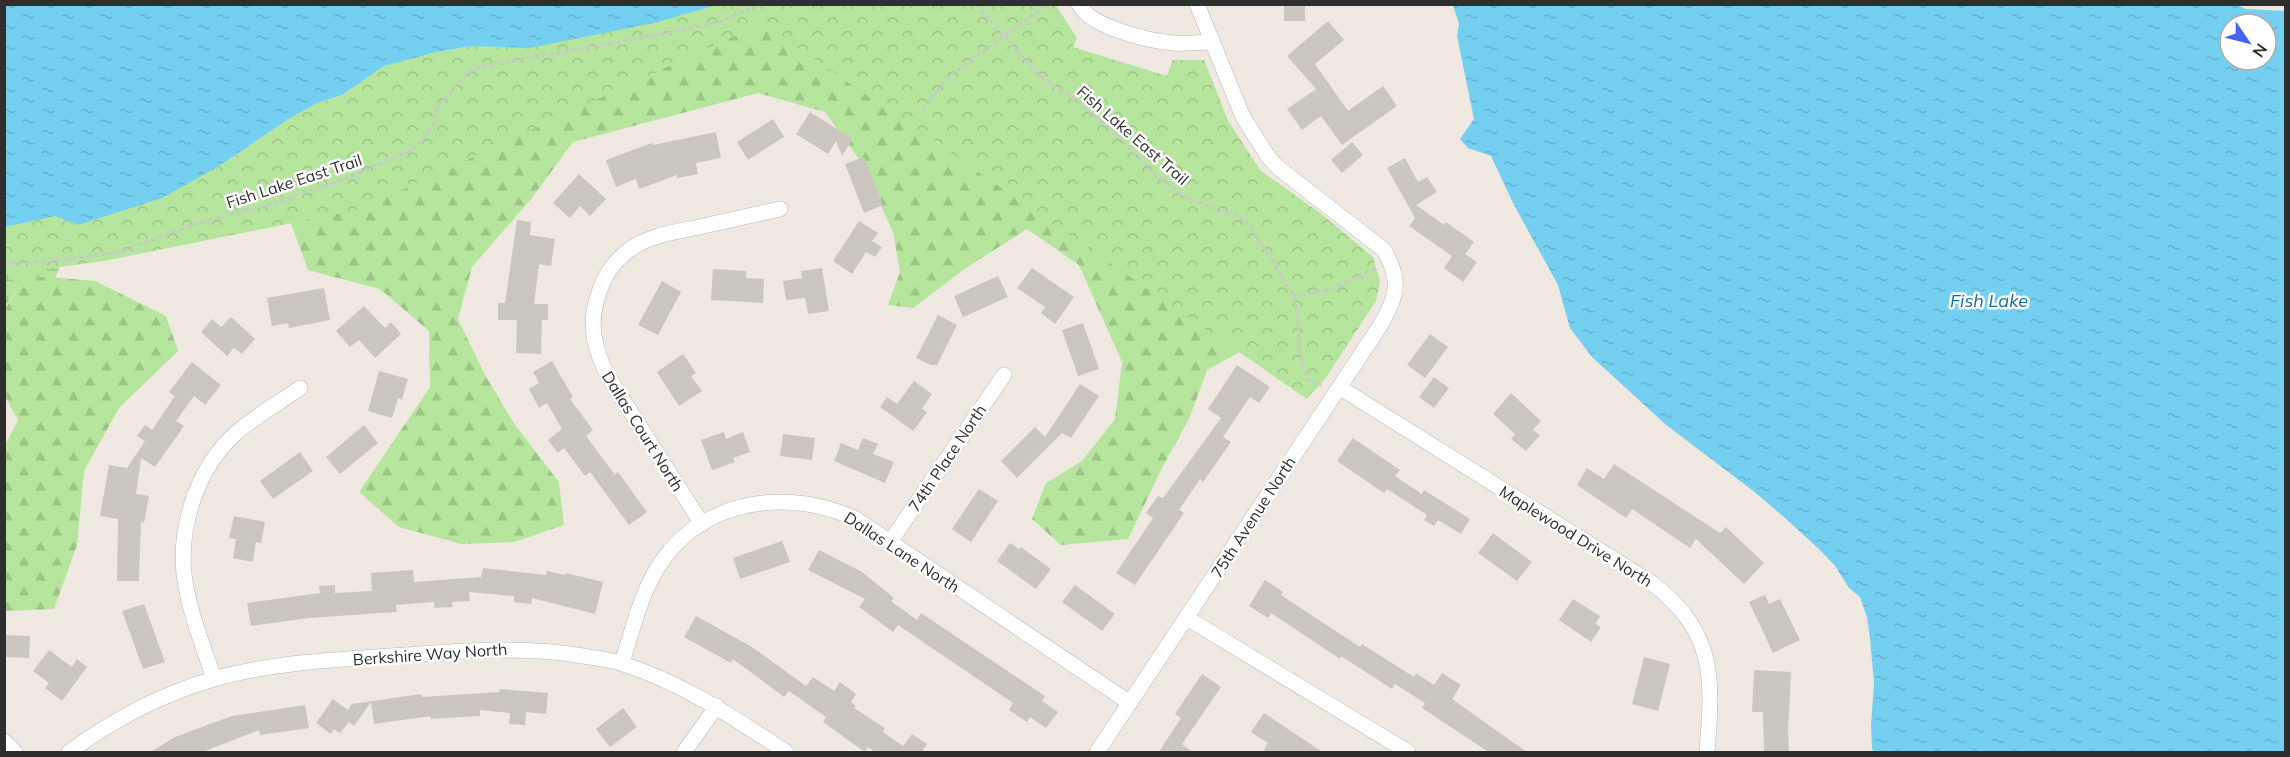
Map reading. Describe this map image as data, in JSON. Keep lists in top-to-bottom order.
{
  "streets": {
    "street": [
      "Dallas Court North",
      "74th Place North",
      "75th Avenue North",
      "Maplewood Drive North",
      "Dallas Lane North",
      "Berkshire Way North"
    ],
    "path": ["Fish Lake East Trail"]
  },
  "crossings": [
    ["Fish Lake East Trail", "75th Avenue North"],
    ["Fish Lake East Trail", "Maplewood Drive North"],
    ["Dallas Court North", "Dallas Lane North"],
    ["74th Place North", "Dallas Lane North"],
    ["75th Avenue North", "Maplewood Drive North"],
    ["75th Avenue North", "Dallas Lane North"],
    ["Dallas Lane North", "Berkshire Way North"]
  ],
  "water": ["Fish Lake"],
  "north": "bottom right"
}
